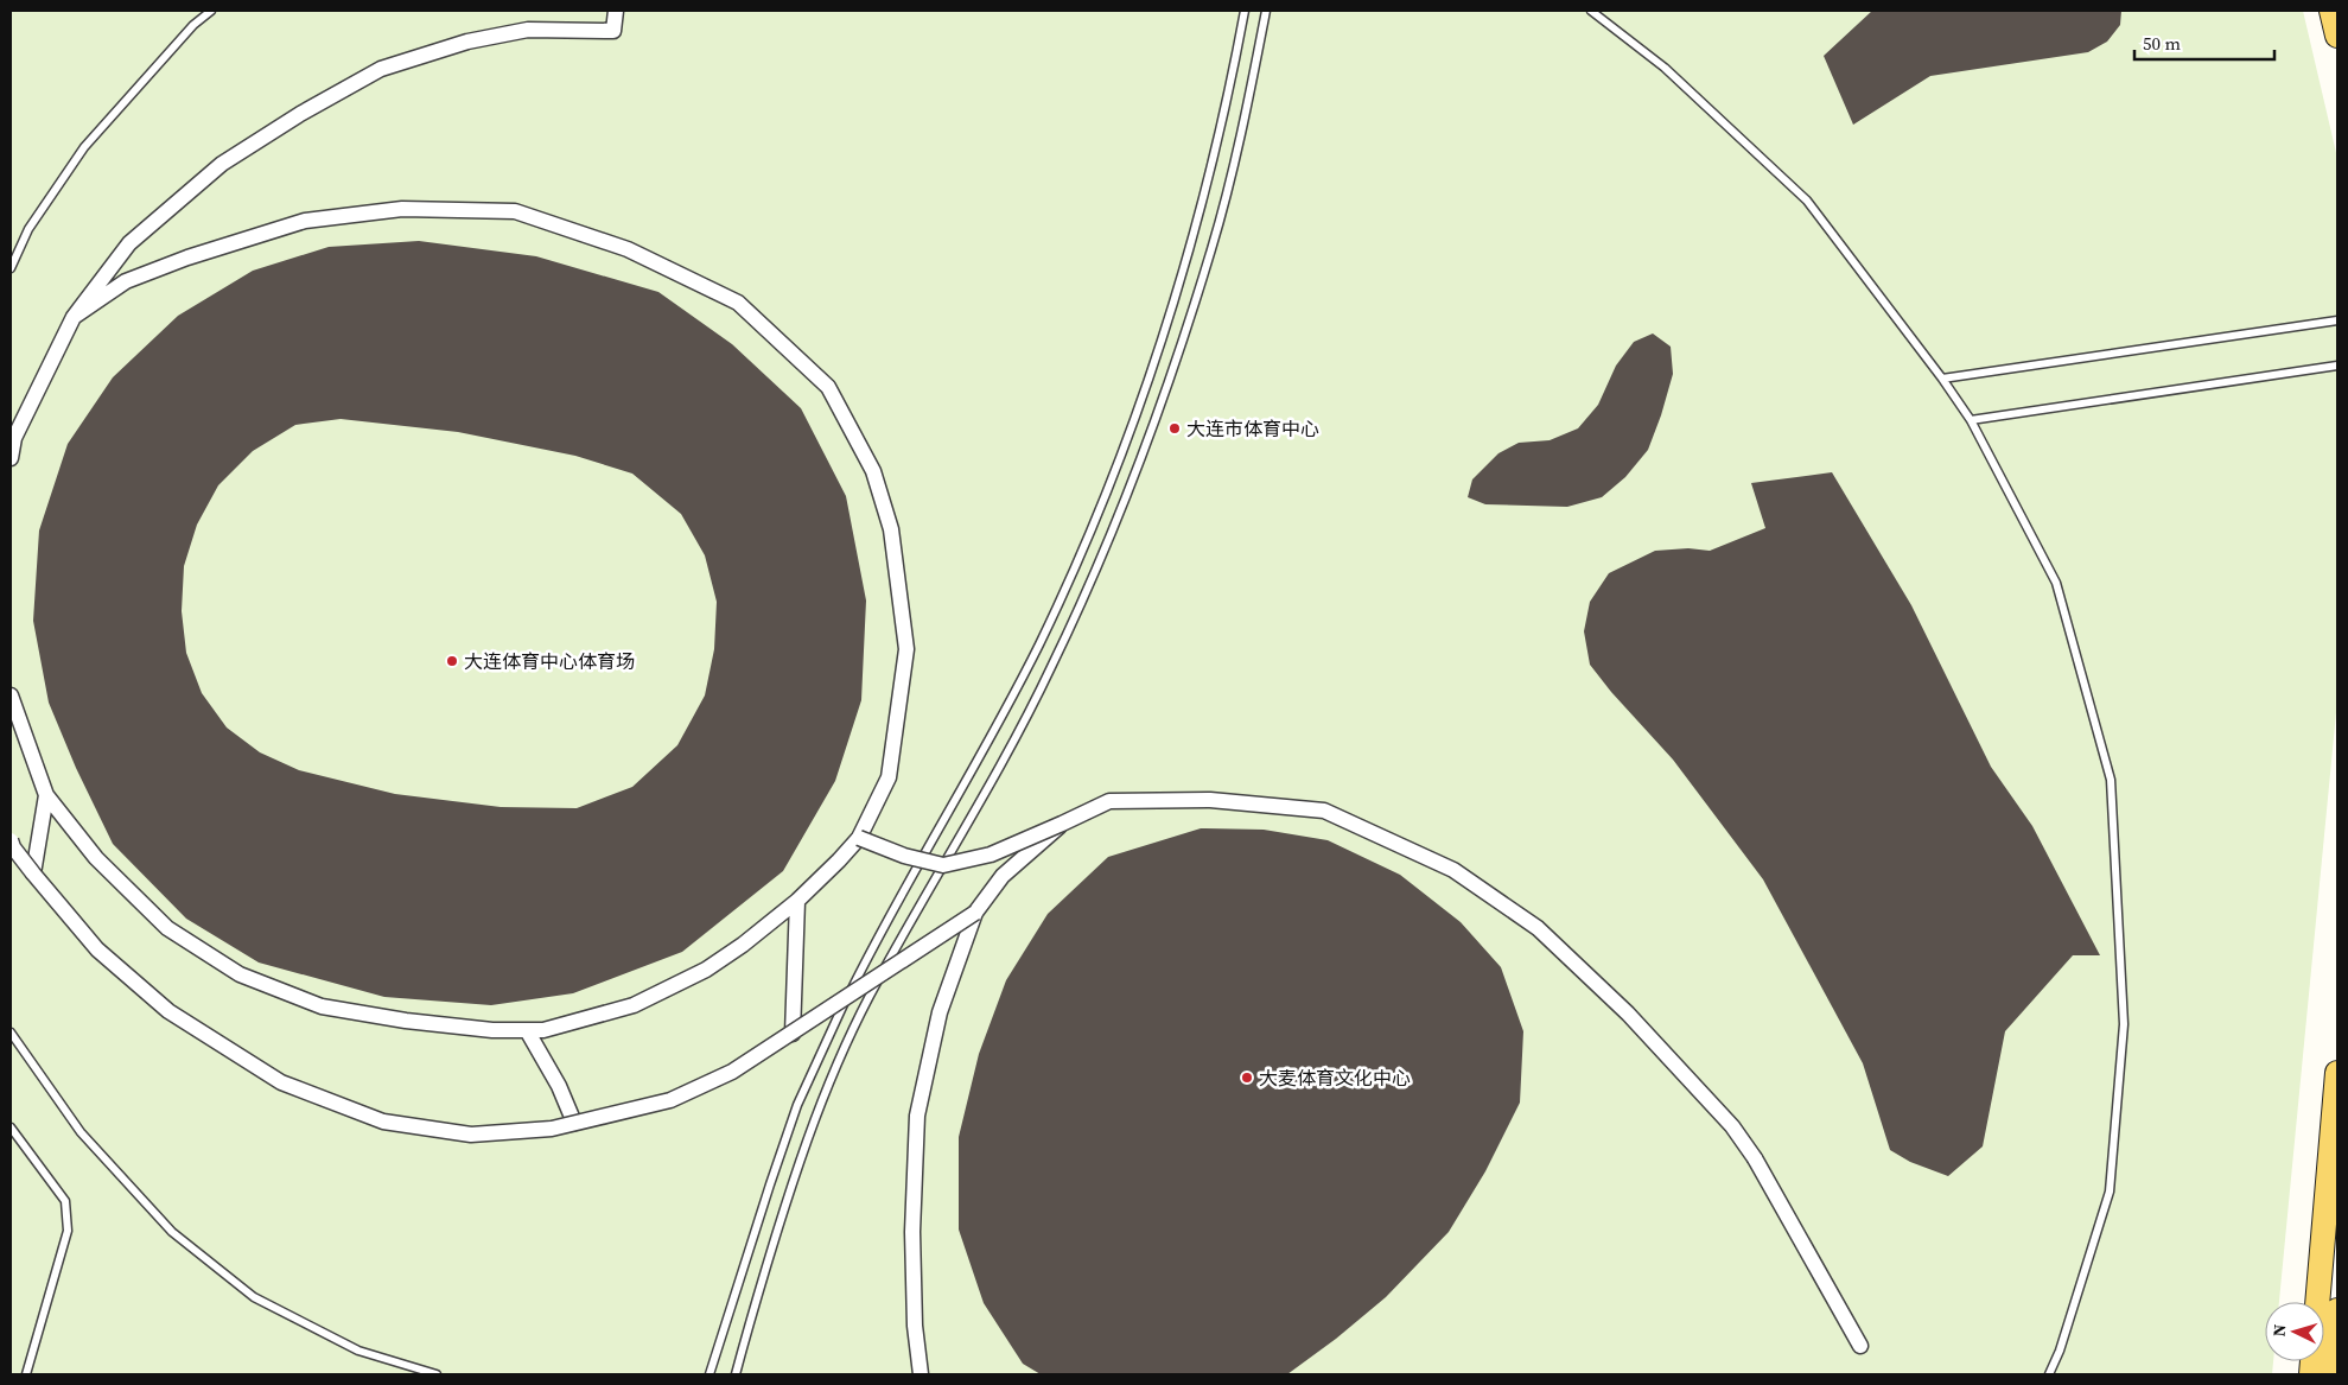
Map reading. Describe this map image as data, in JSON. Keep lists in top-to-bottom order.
{
  "places": ["大连市体育中心", "大连体育中心体育场", "大麦体育文化中心"],
  "scale_bar": "50 m",
  "north": "left"
}
